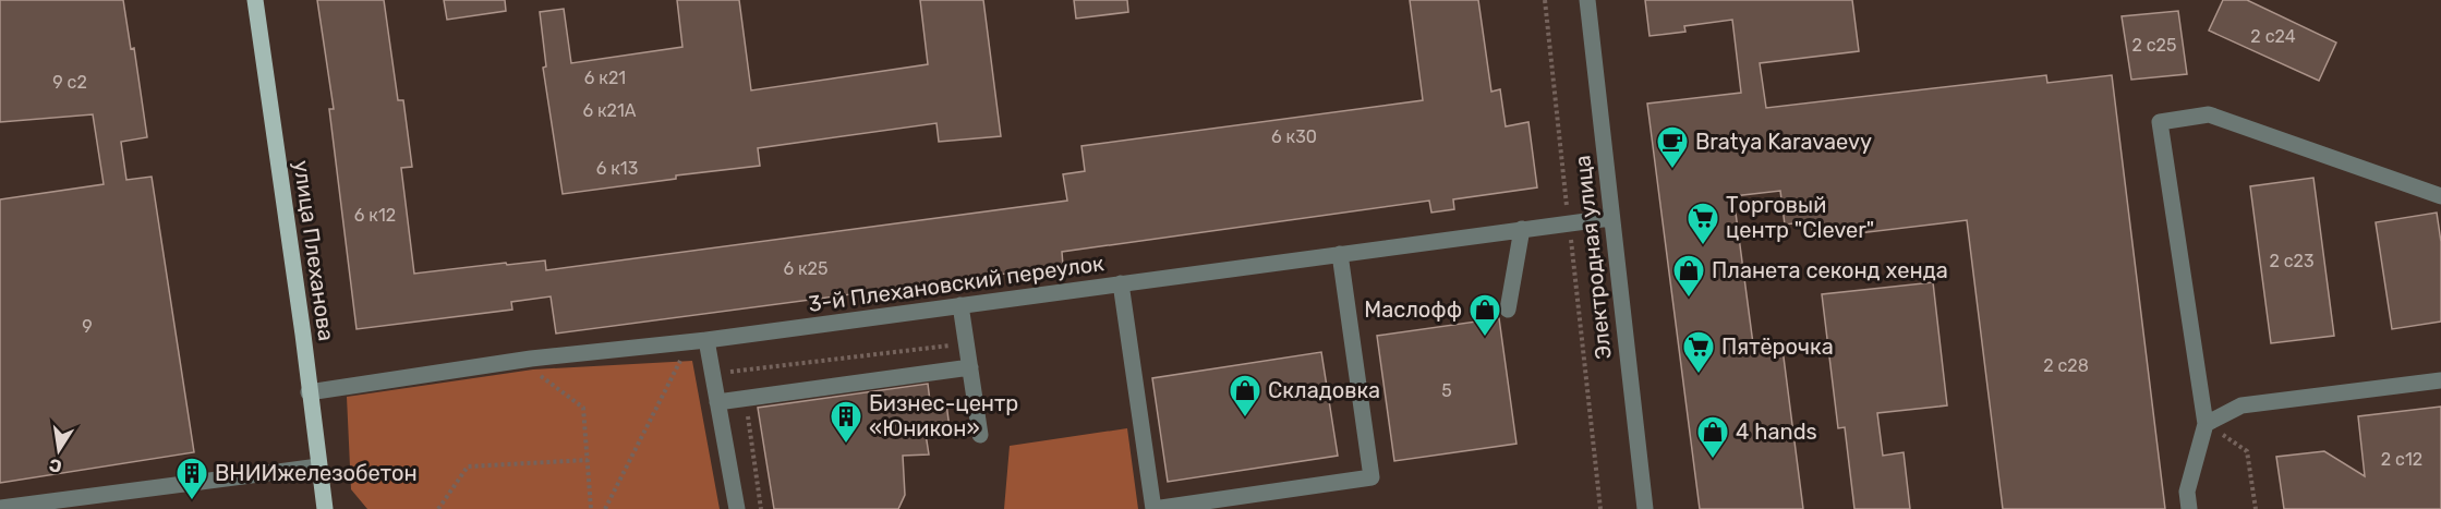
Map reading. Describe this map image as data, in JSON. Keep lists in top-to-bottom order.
{
  "streets": {
    "main road": ["улица Плеханова"],
    "street": ["Электродная улица", "3-й Плехановский переулок"]
  },
  "crossings": [
    ["улица Плеханова", "3-й Плехановский переулок"],
    ["Электродная улица", "3-й Плехановский переулок"]
  ],
  "places": {
    "cafe": ["Bratya Karavaevy"],
    "supermarket": ["Торговый центр \"Clever\"", "Пятёрочка"],
    "shop": [
      "Планета секонд хенда",
      "Маслофф",
      "Складовка",
      "4 hands"
    ],
    "building": ["Бизнес-центр «Юникон»", "ВНИИжелезобетон"]
  },
  "house_numbers": [
    "2 с24",
    "2 с25",
    "6 к21",
    "9 с2",
    "6 к21А",
    "6 к30",
    "6 к13",
    "6 к12",
    "2 с23",
    "6 к25",
    "9",
    "2 с28",
    "5",
    "2 с12"
  ],
  "north": "bottom"
}
